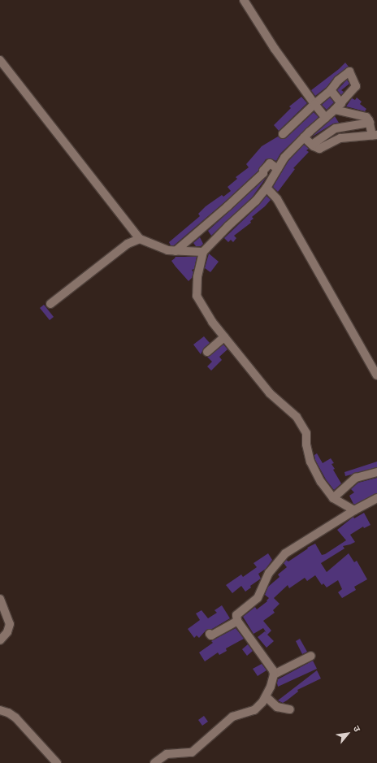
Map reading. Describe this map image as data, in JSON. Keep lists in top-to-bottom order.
{
  "north": "top right"
}
